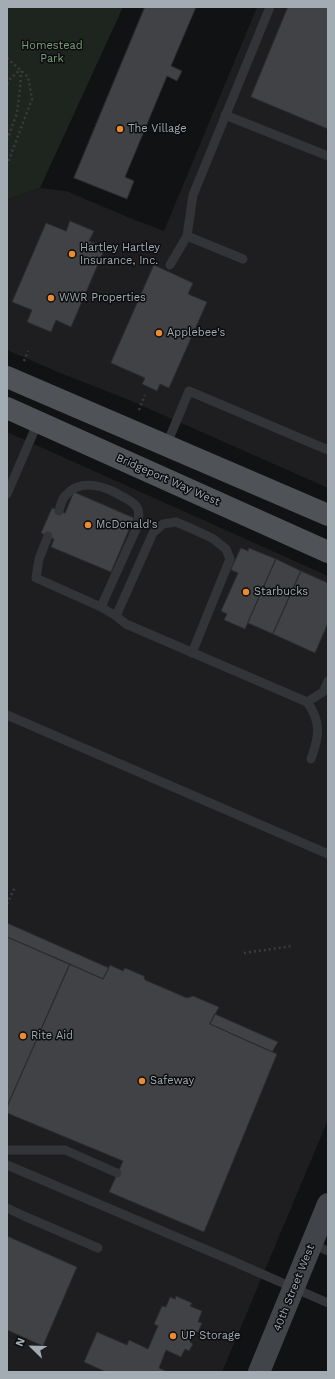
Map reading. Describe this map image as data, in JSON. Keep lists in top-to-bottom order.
{
  "streets": {
    "main road": ["Bridgeport Way West"],
    "street": ["40th Street West"]
  },
  "parks": ["Homestead Park"],
  "places": [
    "The Village",
    "Hartley Hartley Insurance, Inc.",
    "WWR Properties",
    "Applebee's",
    "McDonald's",
    "Starbucks",
    "Rite Aid",
    "Safeway",
    "UP Storage"
  ],
  "north": "top left"
}
